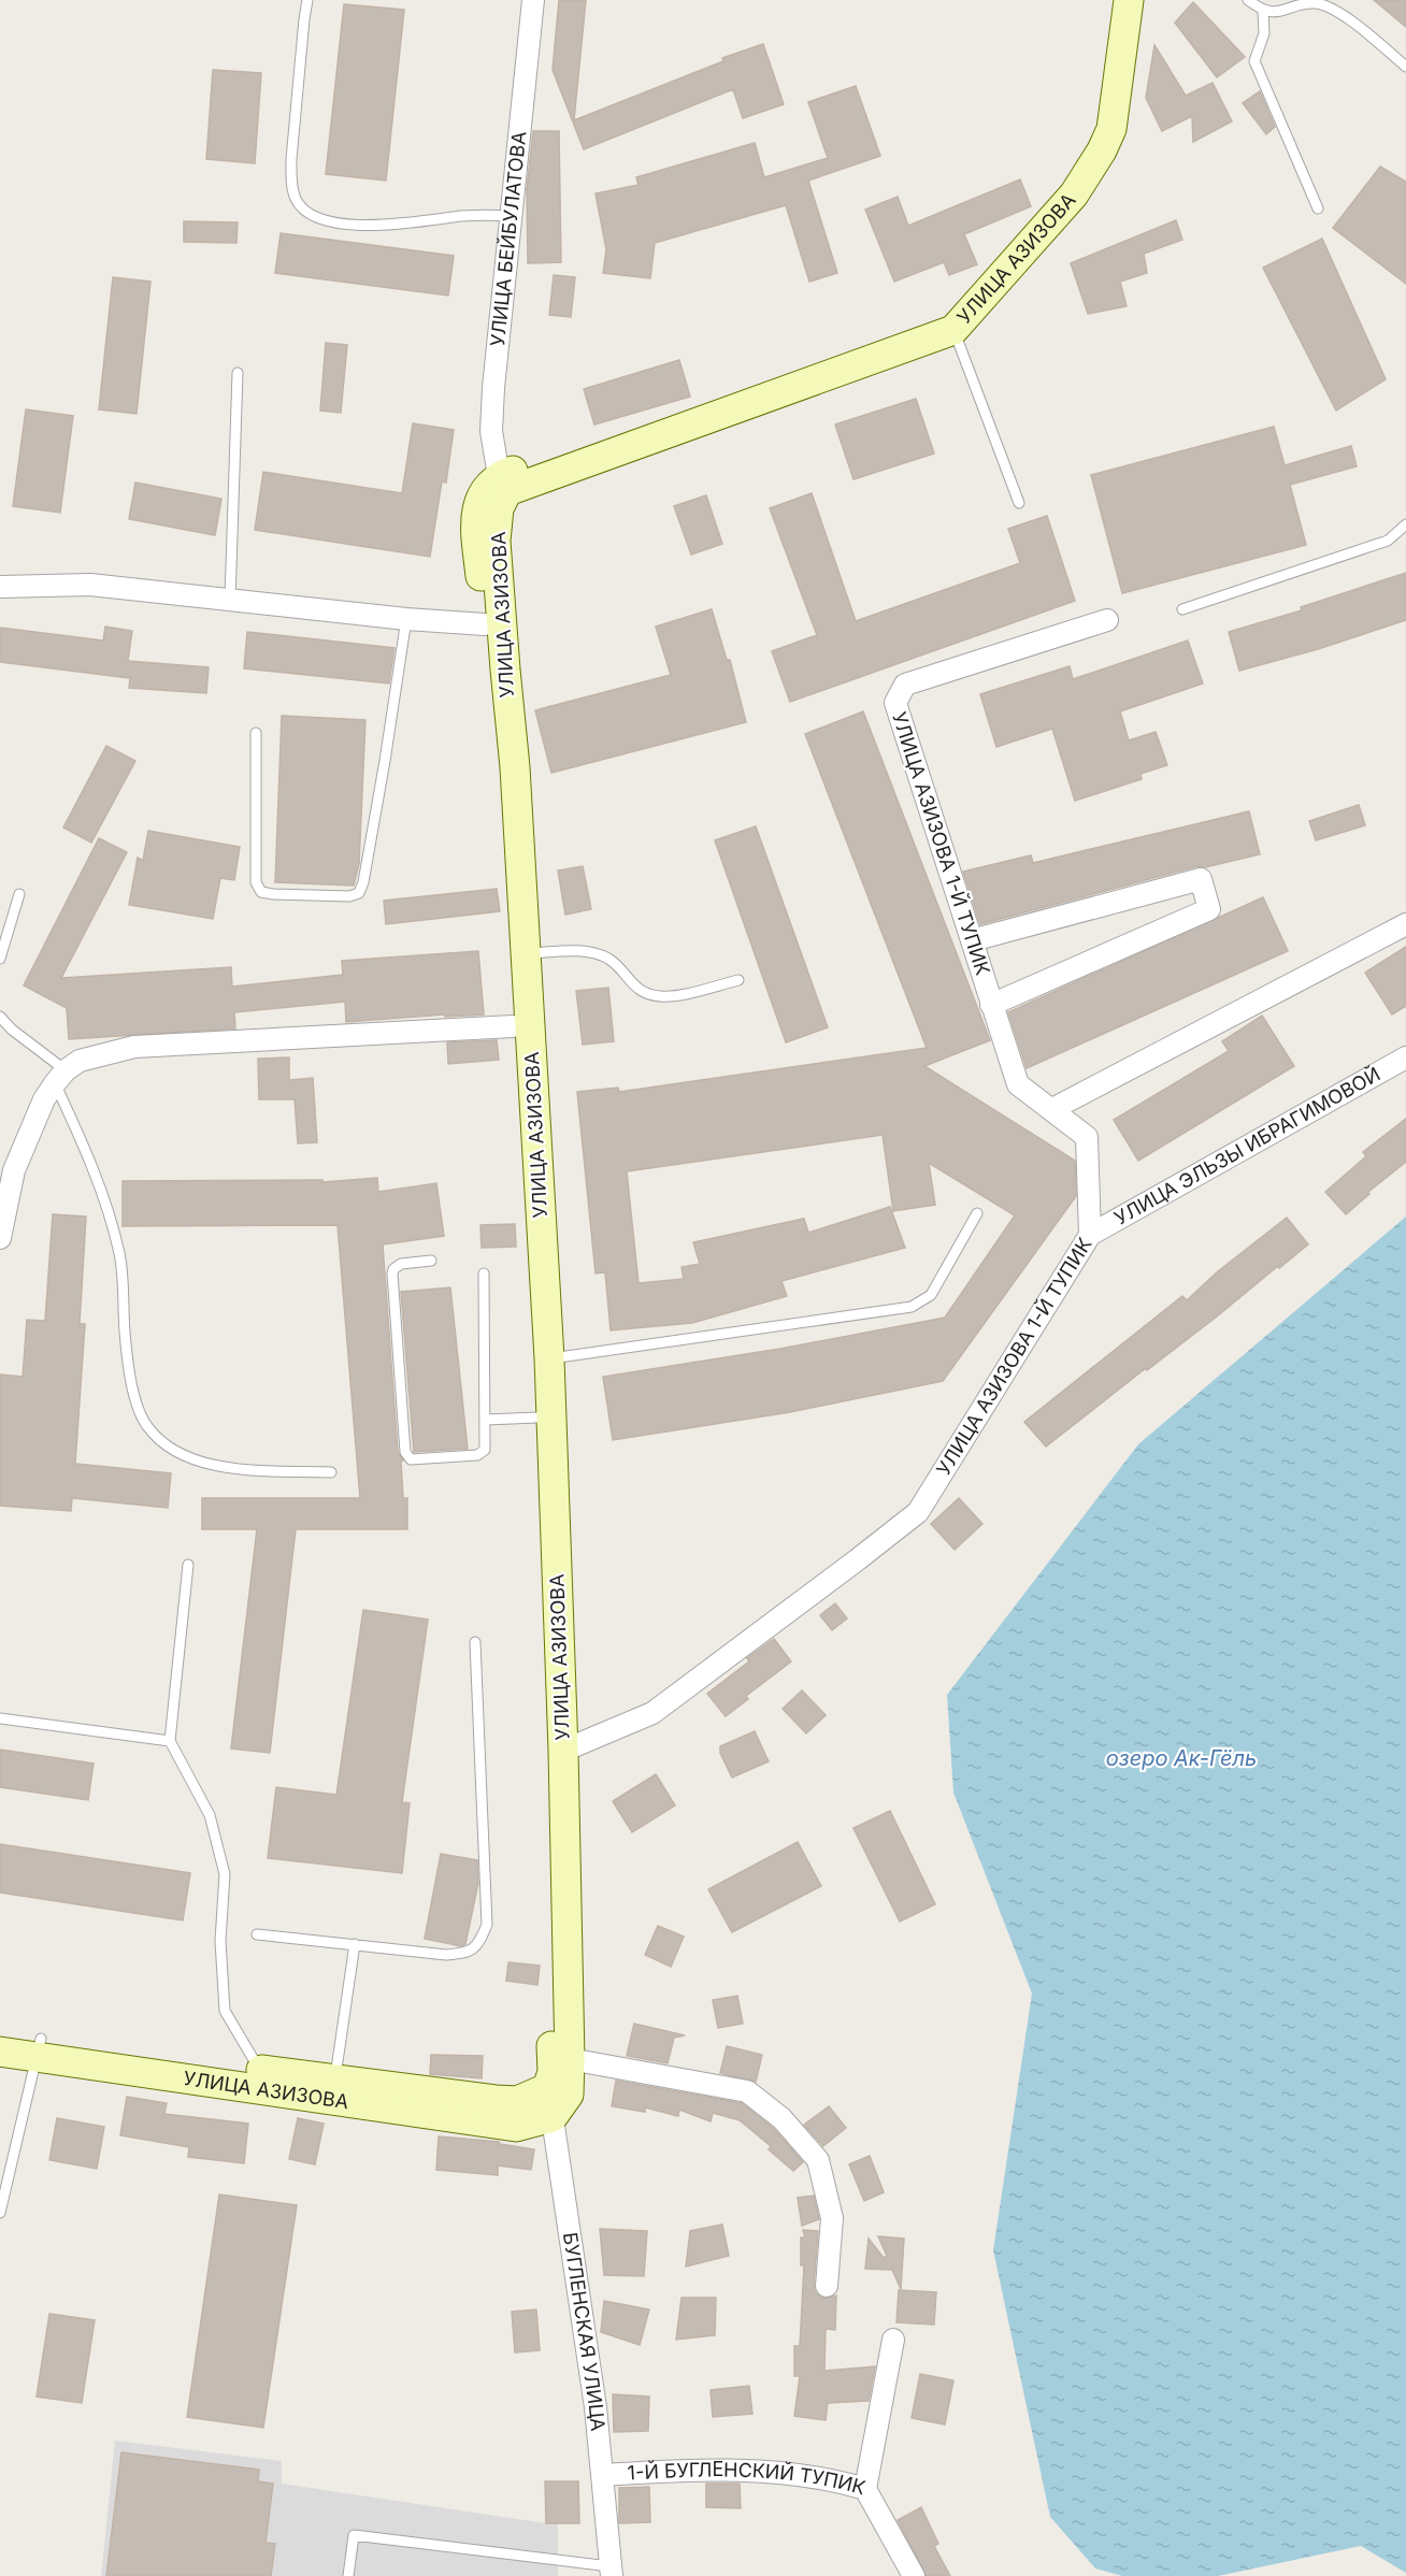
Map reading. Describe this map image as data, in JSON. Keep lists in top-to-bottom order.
{
  "streets": {
    "main road": ["УЛИЦА АЗИЗОВА"],
    "street": [
      "УЛИЦА БЕЙБУЛАТОВА",
      "УЛИЦА АЗИЗОВА 1-Й ТУПИК",
      "УЛИЦА ЭЛЬЗЫ ИБРАГИМОВОЙ",
      "БУГЛЕНСКАЯ УЛИЦА",
      "1-Й БУГЛЕНСКИЙ ТУПИК"
    ]
  },
  "crossings": [
    ["УЛИЦА БЕЙБУЛАТОВА", "УЛИЦА АЗИЗОВА"],
    ["УЛИЦА АЗИЗОВА", "УЛИЦА АЗИЗОВА 1-Й ТУПИК"],
    ["УЛИЦА АЗИЗОВА", "БУГЛЕНСКАЯ УЛИЦА"],
    ["УЛИЦА АЗИЗОВА 1-Й ТУПИК", "УЛИЦА ЭЛЬЗЫ ИБРАГИМОВОЙ"],
    ["БУГЛЕНСКАЯ УЛИЦА", "1-Й БУГЛЕНСКИЙ ТУПИК"]
  ],
  "water": ["озеро Ак-Гёль"]
}
